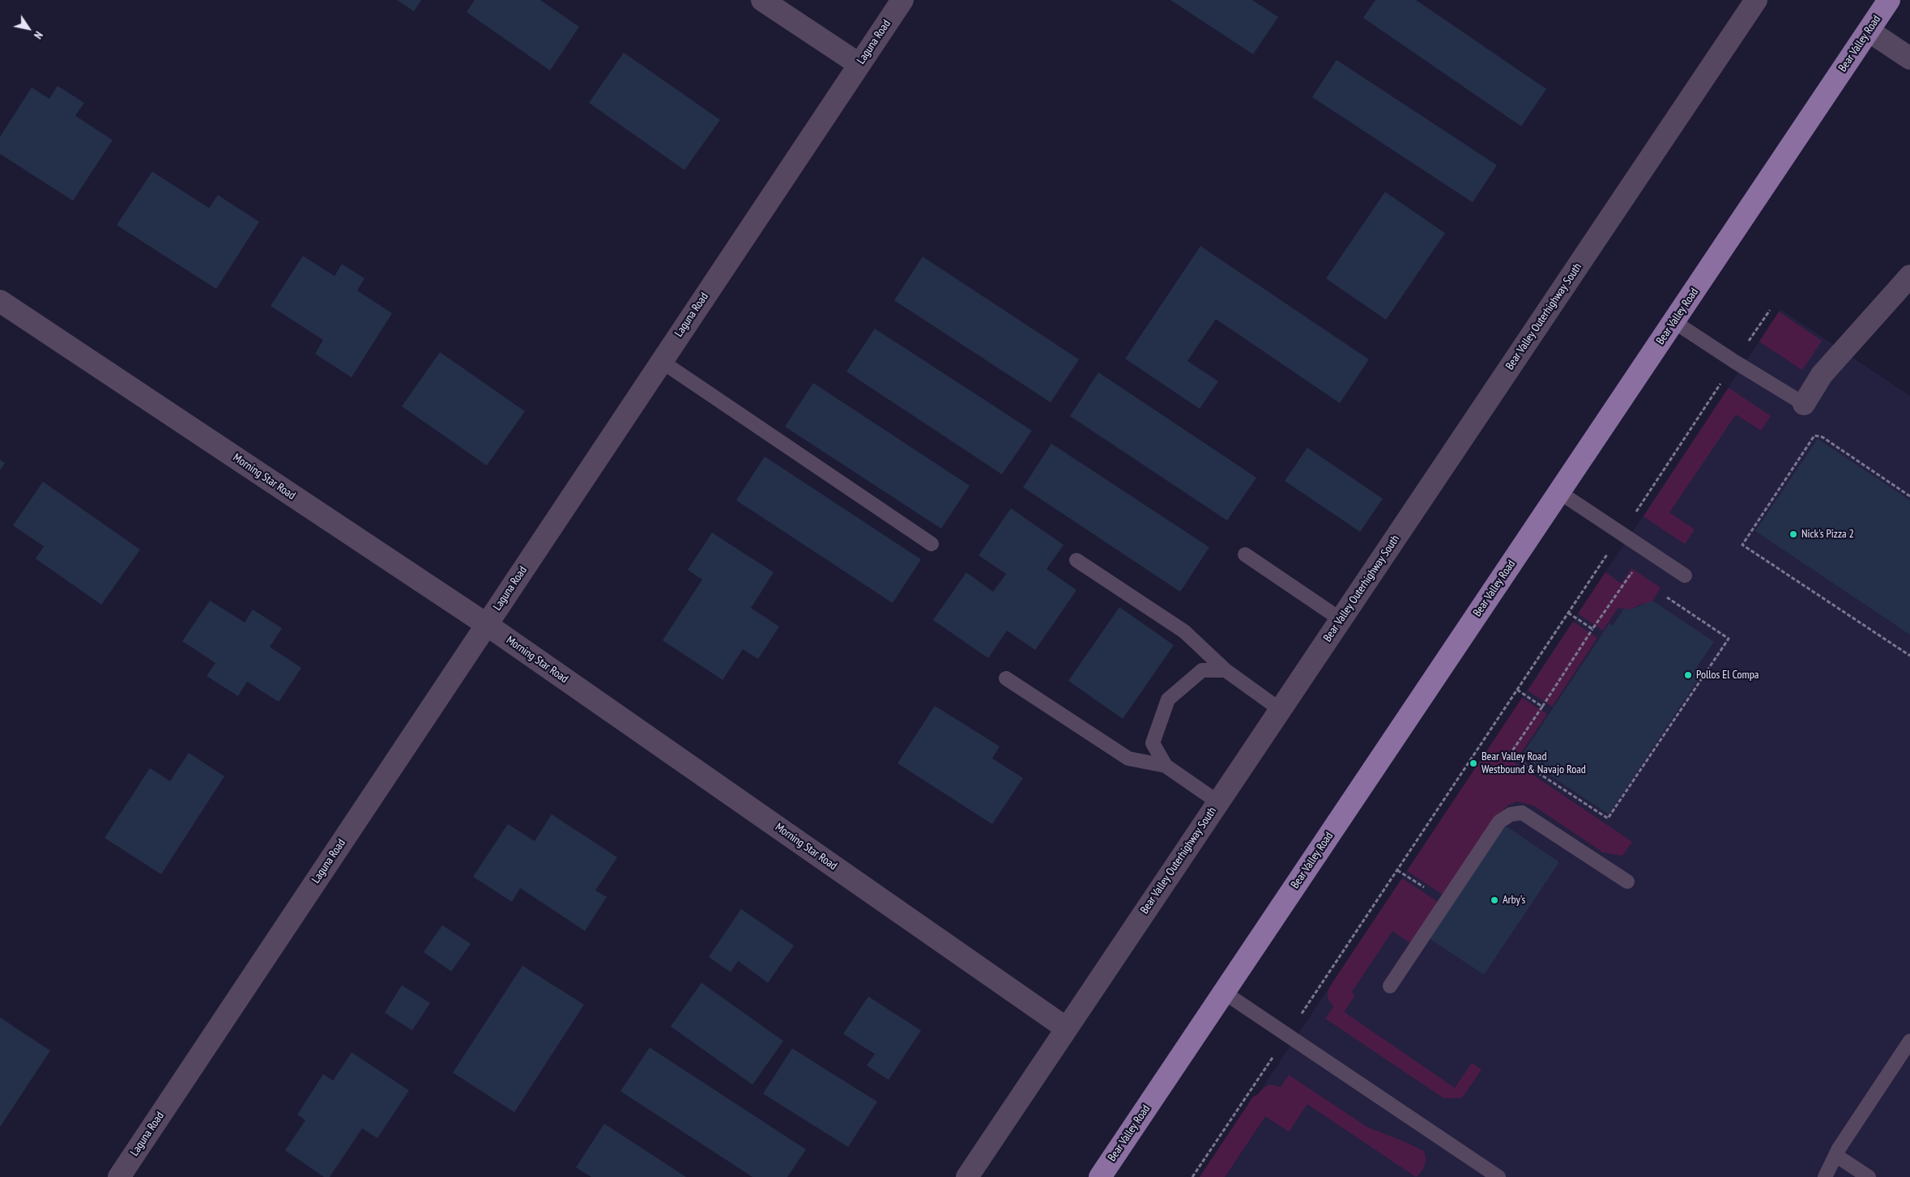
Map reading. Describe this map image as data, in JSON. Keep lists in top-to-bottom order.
{
  "streets": {
    "main road": ["Bear Valley Road"],
    "street": ["Laguna Road", "Bear Valley Outerhighway South", "Morning Star Road"]
  },
  "crossings": [
    ["Laguna Road", "Morning Star Road"],
    ["Bear Valley Outerhighway South", "Morning Star Road"]
  ],
  "places": [
    "Nick's Pizza 2",
    "Pollos El Compa",
    "Bear Valley Road Westbound & Navajo Road",
    "Arby's"
  ],
  "north": "bottom right"
}
